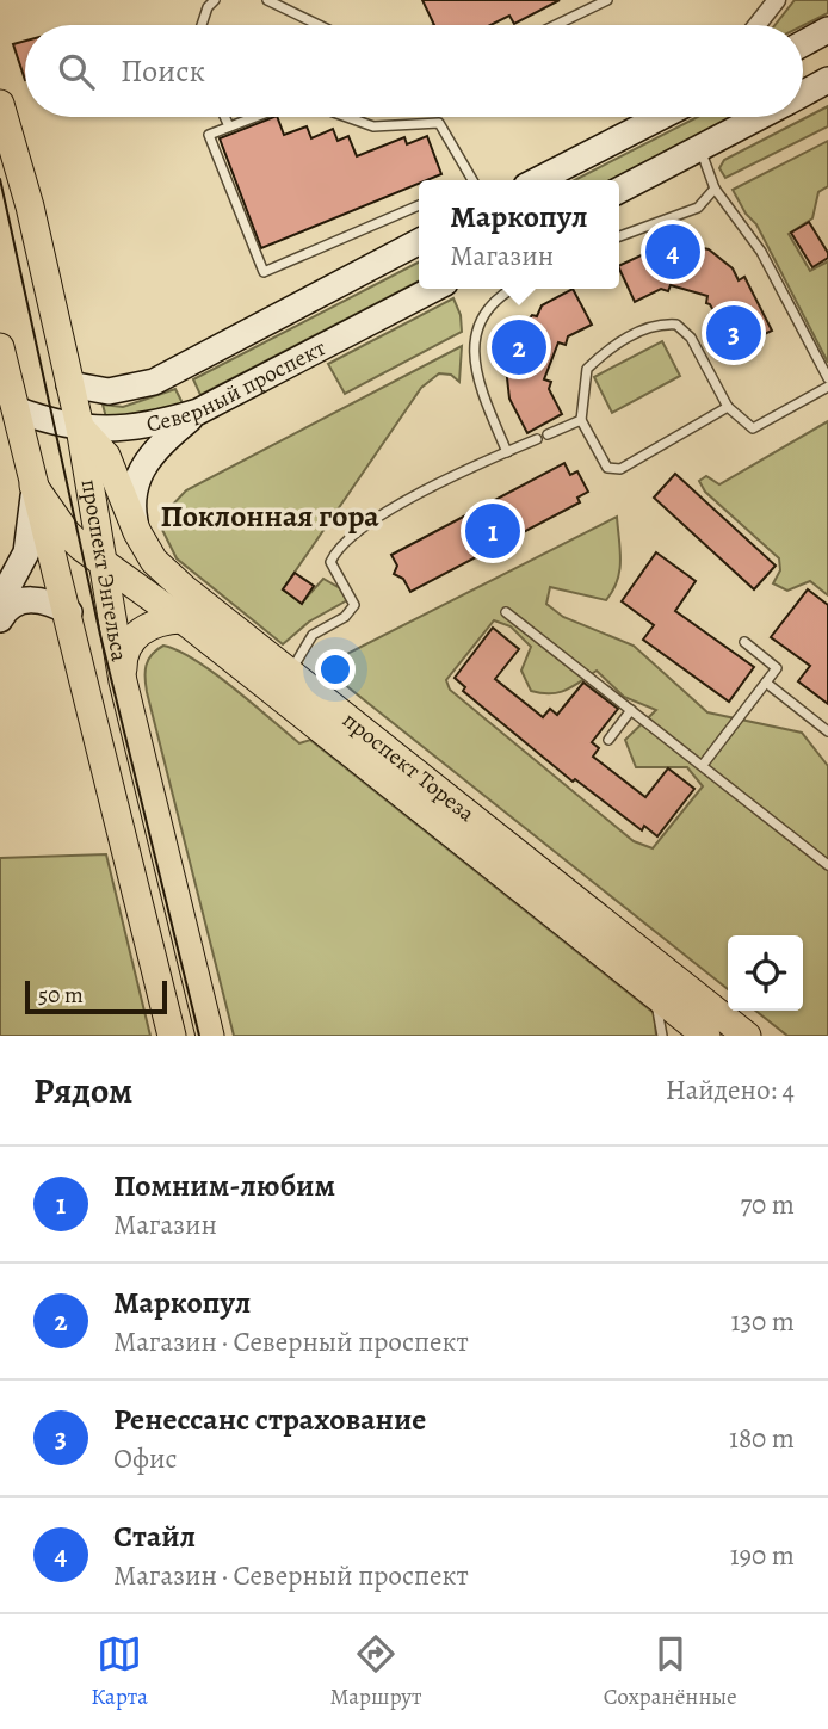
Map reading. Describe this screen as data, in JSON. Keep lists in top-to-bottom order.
{
  "streets": {
    "main road": ["Северный проспект", "проспект Энгельса", "проспект Тореза"]
  },
  "crossings": [
    ["Северный проспект", "проспект Энгельса"],
    ["Северный проспект", "проспект Тореза"],
    ["проспект Энгельса", "проспект Тореза"]
  ],
  "districts": ["Поклонная гора"],
  "scale_bar": "50 m",
  "page": {
    "search": "Поиск",
    "popup": ["Маркопул", "Магазин"],
    "pins": [
      "4",
      "3",
      "2",
      "1"
    ],
    "scale": "50 m",
    "heading": ["Рядом", "Найдено: 4"],
    "list": [
      {
        "mark": "1",
        "name": "Помним-любим",
        "note": "Магазин",
        "value": "70 m"
      },
      {
        "mark": "2",
        "name": "Маркопул",
        "note": "Магазин · Северный проспект",
        "value": "130 m"
      },
      {
        "mark": "3",
        "name": "Ренессанс страхование",
        "note": "Офис",
        "value": "180 m"
      },
      {
        "mark": "4",
        "name": "Стайл",
        "note": "Магазин · Северный проспект",
        "value": "190 m"
      }
    ],
    "nav": ["Карта", "Маршрут", "Сохранённые"]
  }
}
